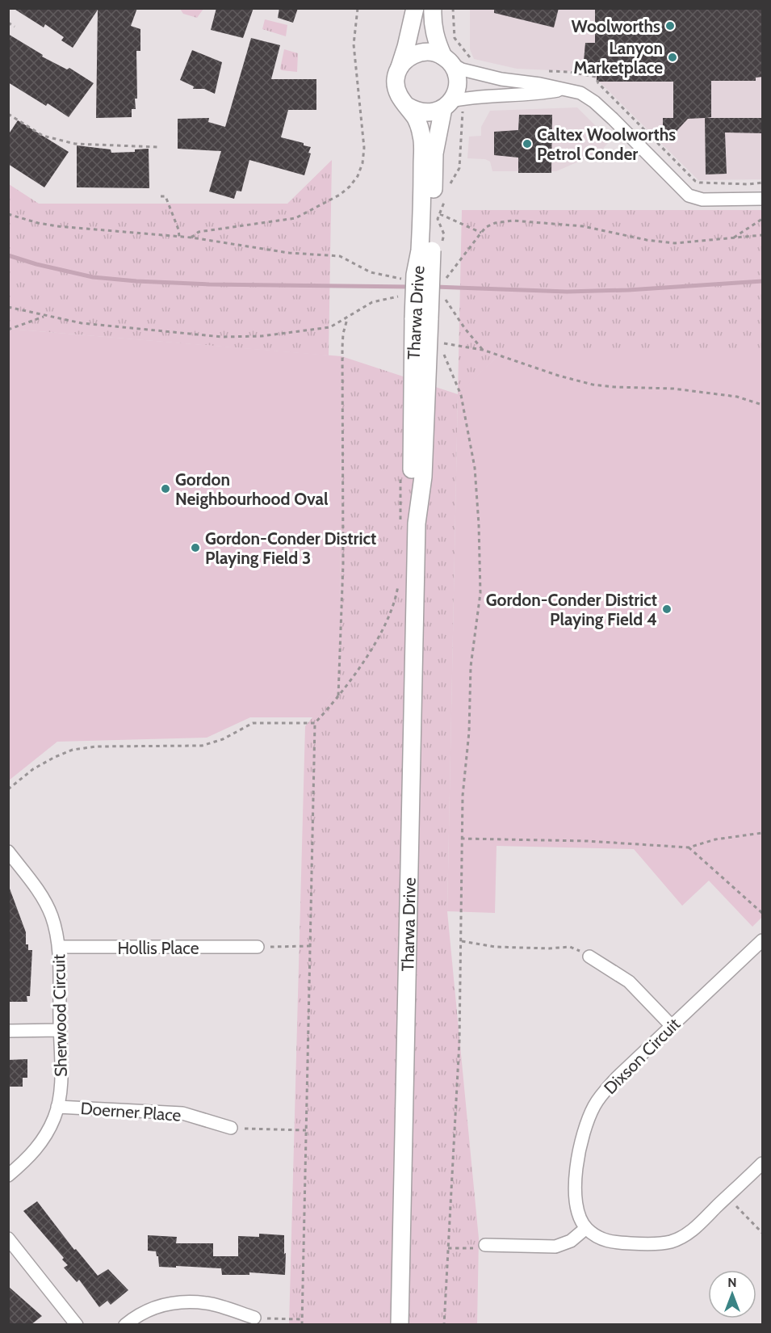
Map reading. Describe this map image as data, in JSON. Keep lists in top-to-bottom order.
{
  "streets": {
    "main road": ["Tharwa Drive"],
    "street": [
      "Hollis Place",
      "Sherwood Circuit",
      "Dixson Circuit",
      "Doerner Place"
    ]
  },
  "crossings": [
    ["Hollis Place", "Sherwood Circuit"],
    ["Sherwood Circuit", "Doerner Place"]
  ],
  "places": [
    "Woolworths",
    "Lanyon Marketplace",
    "Caltex Woolworths Petrol Conder",
    "Gordon Neighbourhood Oval",
    "Gordon-Conder District Playing Field 3",
    "Gordon-Conder District Playing Field 4"
  ],
  "north": "top"
}
